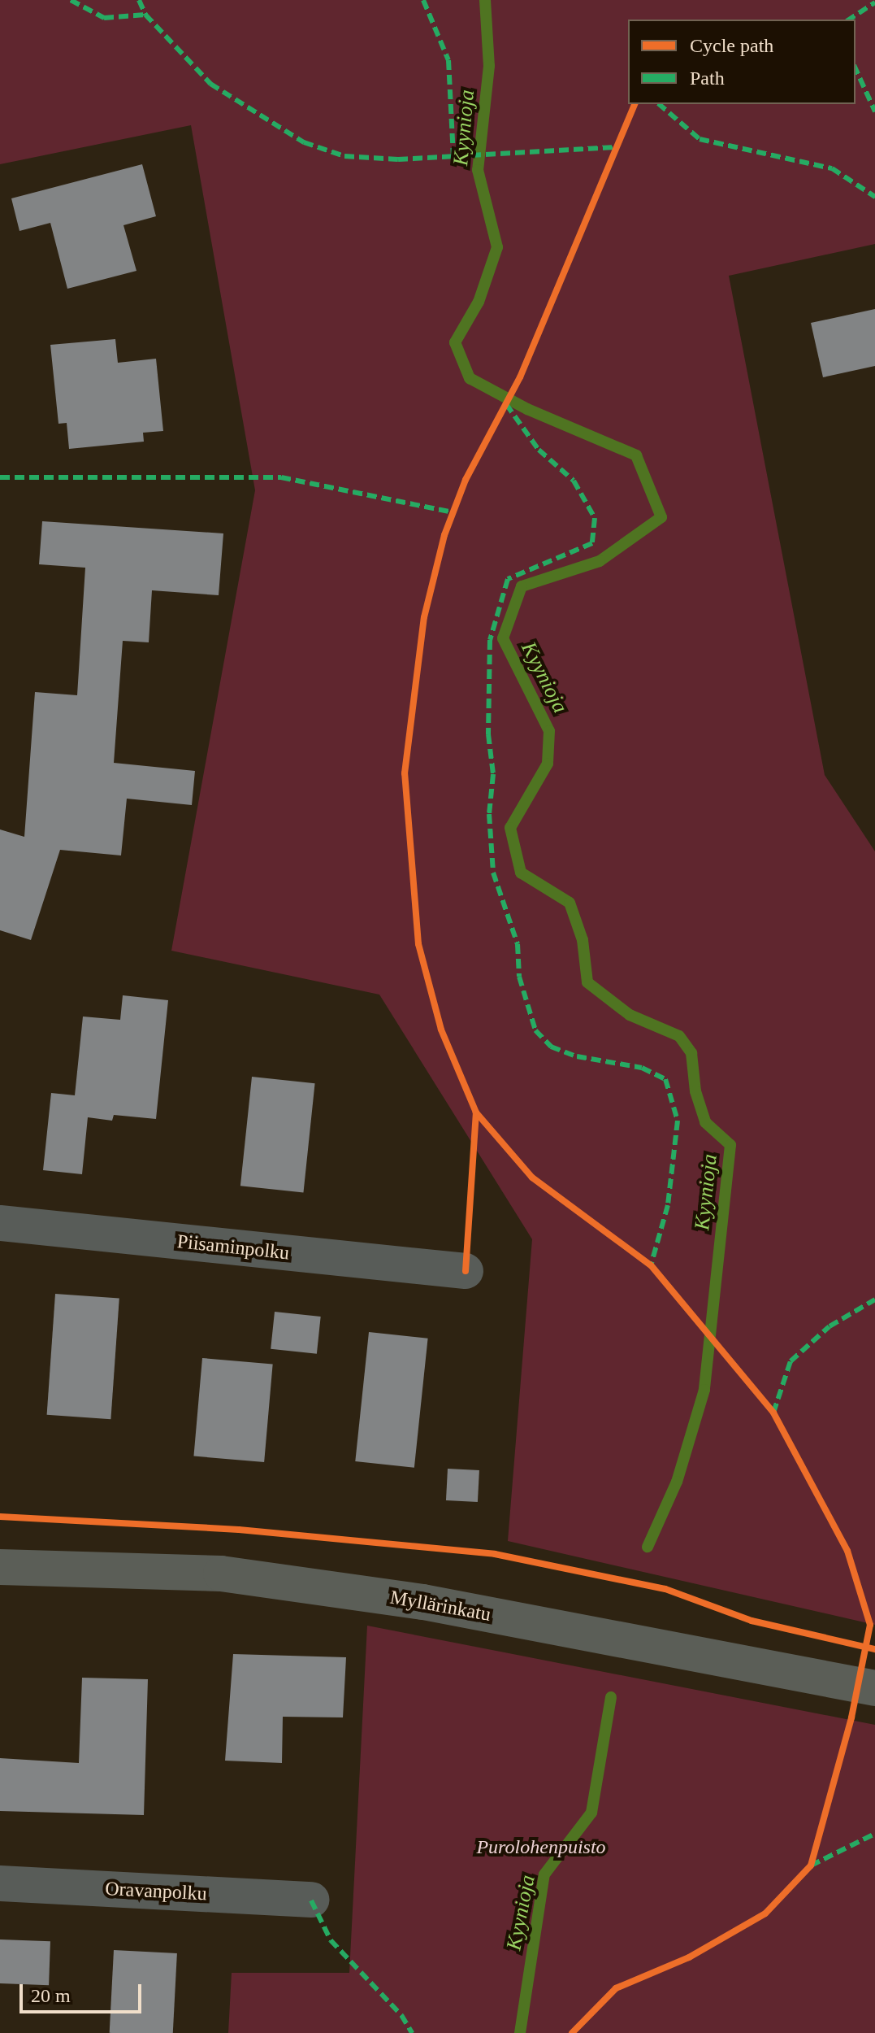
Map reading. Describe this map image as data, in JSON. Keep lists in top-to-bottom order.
{
  "streets": {
    "street": ["Piisaminpolku", "Myllärinkatu", "Oravanpolku"]
  },
  "water": ["Kyynioja"],
  "parks": ["Purolohenpuisto"],
  "legend": ["Cycle path", "Path"],
  "scale_bar": "20 m"
}
